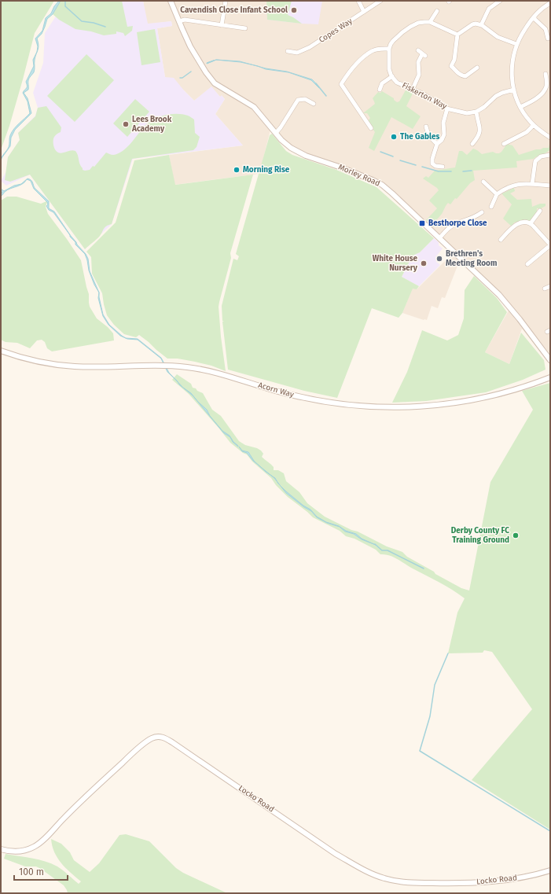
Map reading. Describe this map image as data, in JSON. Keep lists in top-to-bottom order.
{
  "streets": {
    "street": [
      "Copes Way",
      "Fiskerton Way",
      "Morley Road",
      "Acorn Way",
      "Locko Road"
    ]
  },
  "places": {
    "other": [
      "Cavendish Close Infant School",
      "Lees Brook Academy",
      "The Gables",
      "Morning Rise",
      "Brethren's Meeting Room",
      "White House Nursery",
      "Derby County FC Training Ground"
    ],
    "transit": ["Besthorpe Close"]
  },
  "scale_bar": "100 m"
}
